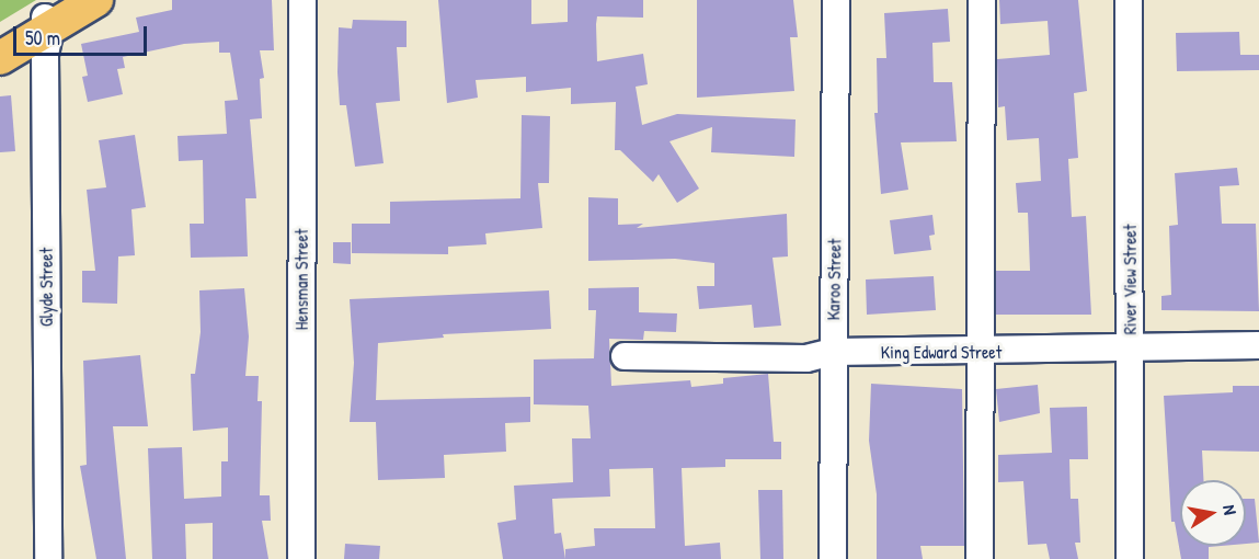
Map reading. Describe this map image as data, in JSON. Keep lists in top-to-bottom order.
{
  "streets": {
    "street": [
      "Hensman Street",
      "Karoo Street",
      "River View Street",
      "Glyde Street",
      "King Edward Street"
    ]
  },
  "crossings": [
    ["Karoo Street", "King Edward Street"],
    ["River View Street", "King Edward Street"]
  ],
  "scale_bar": "50 m",
  "north": "right"
}
